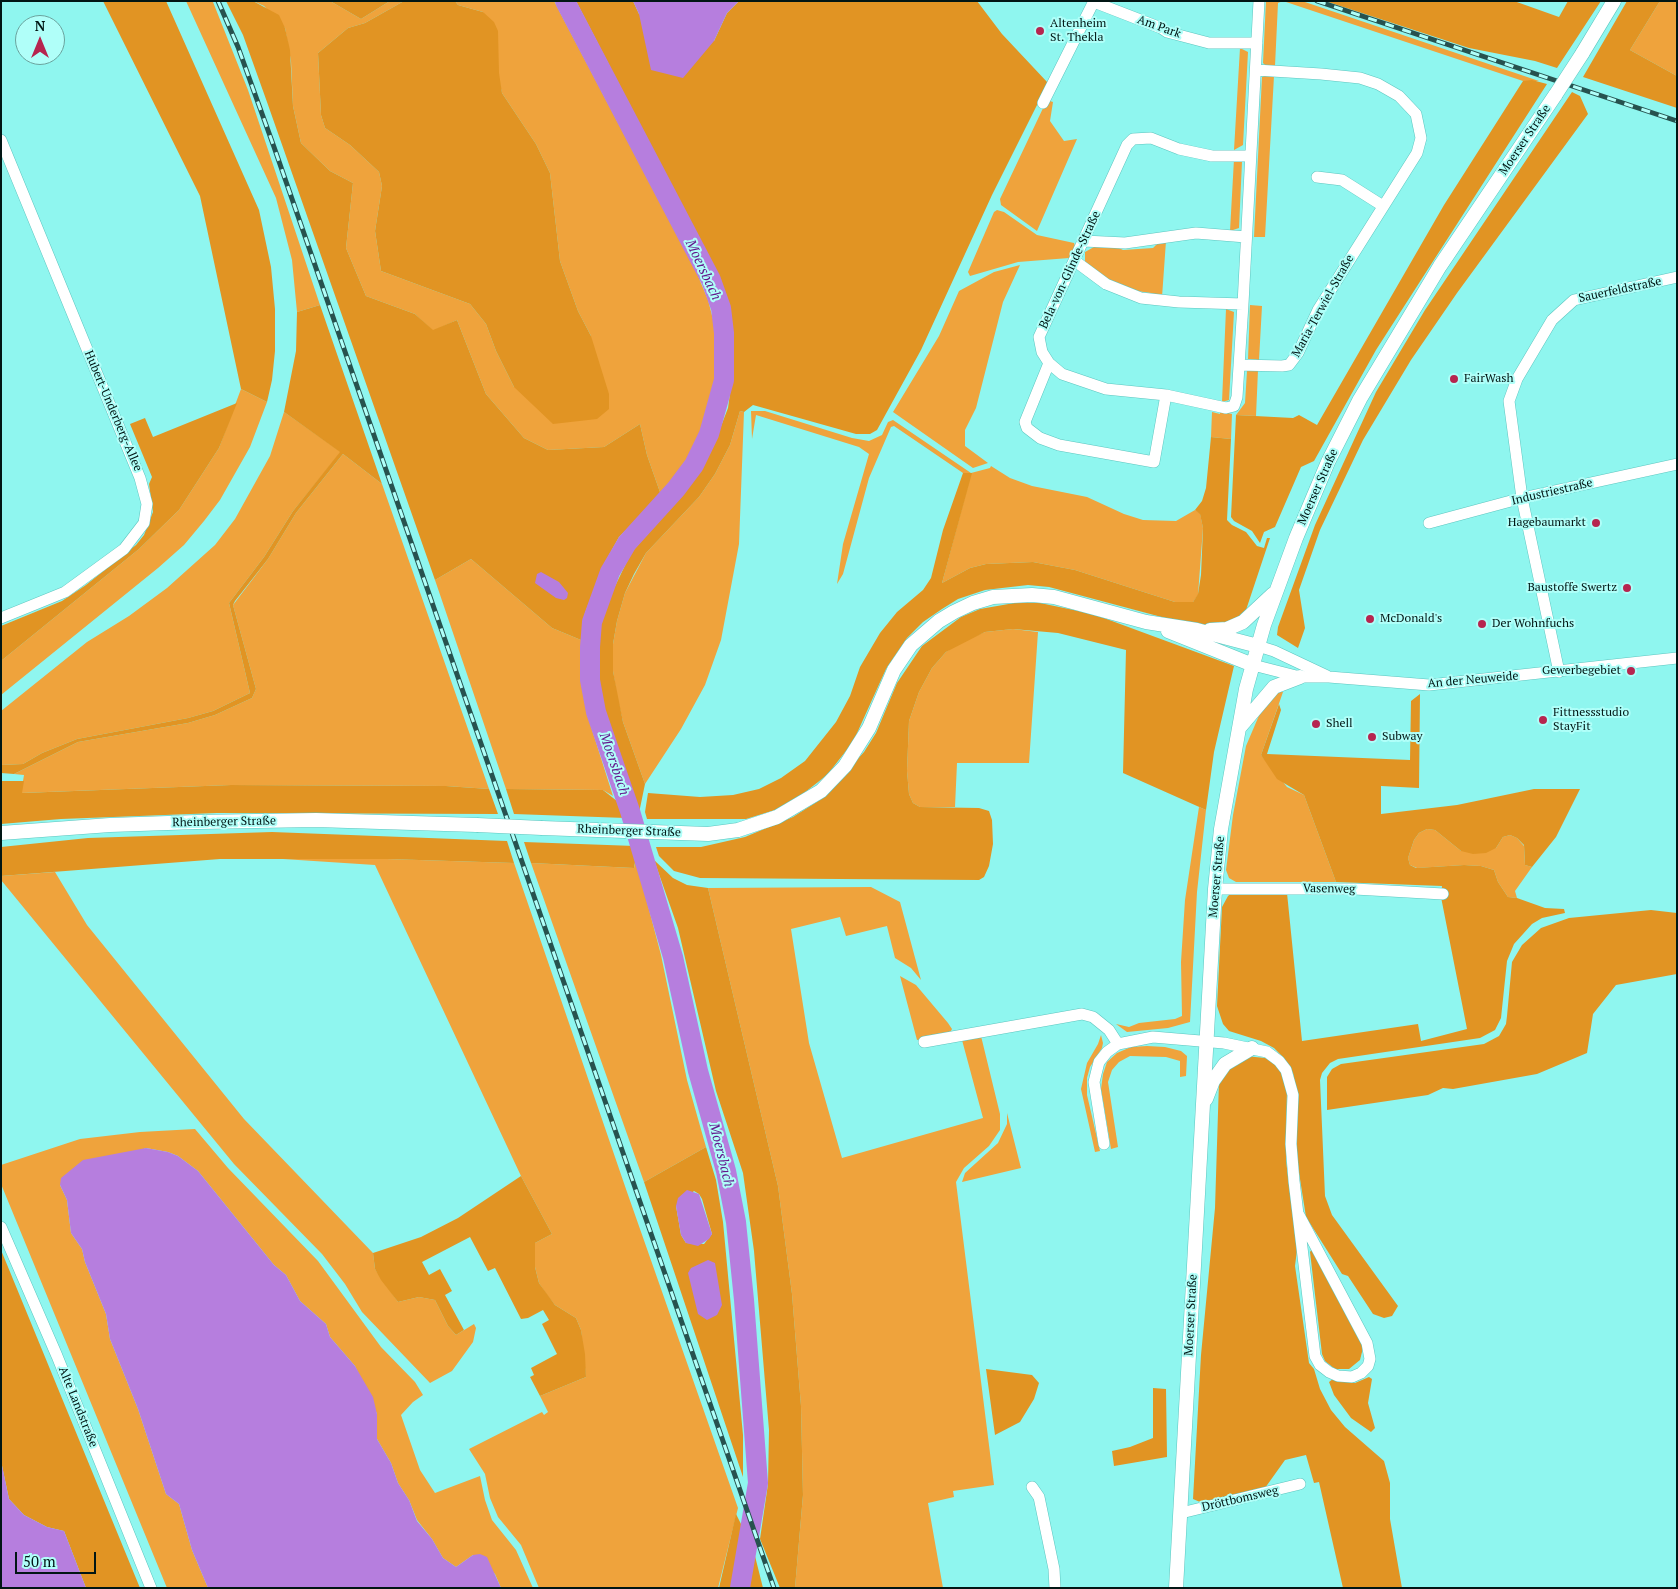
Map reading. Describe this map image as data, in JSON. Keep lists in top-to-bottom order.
{
  "streets": {
    "main road": ["Moerser Straße", "Rheinberger Straße"],
    "street": [
      "Am Park",
      "Bela-von-Glinde-Straße",
      "Sauerfeldstraße",
      "Maria-Terwiel-Straße",
      "Hubert-Underberg-Allee",
      "Industriestraße",
      "An der Neuweide",
      "Vasenweg",
      "Alte Landstraße",
      "Dröttbomsweg"
    ]
  },
  "crossings": [
    ["Moerser Straße", "An der Neuweide"],
    ["Moerser Straße", "Rheinberger Straße"],
    ["Moerser Straße", "Vasenweg"],
    ["Moerser Straße", "Dröttbomsweg"],
    ["Sauerfeldstraße", "Industriestraße"],
    ["Sauerfeldstraße", "An der Neuweide"],
    ["An der Neuweide", "Rheinberger Straße"]
  ],
  "water": ["Moersbach"],
  "places": [
    "Altenheim St. Thekla",
    "FairWash",
    "Hagebaumarkt",
    "Baustoffe Swertz",
    "McDonald's",
    "Der Wohnfuchs",
    "Gewerbegebiet",
    "Fittnessstudio StayFit",
    "Shell",
    "Subway"
  ],
  "scale_bar": "50 m",
  "north": "top"
}
